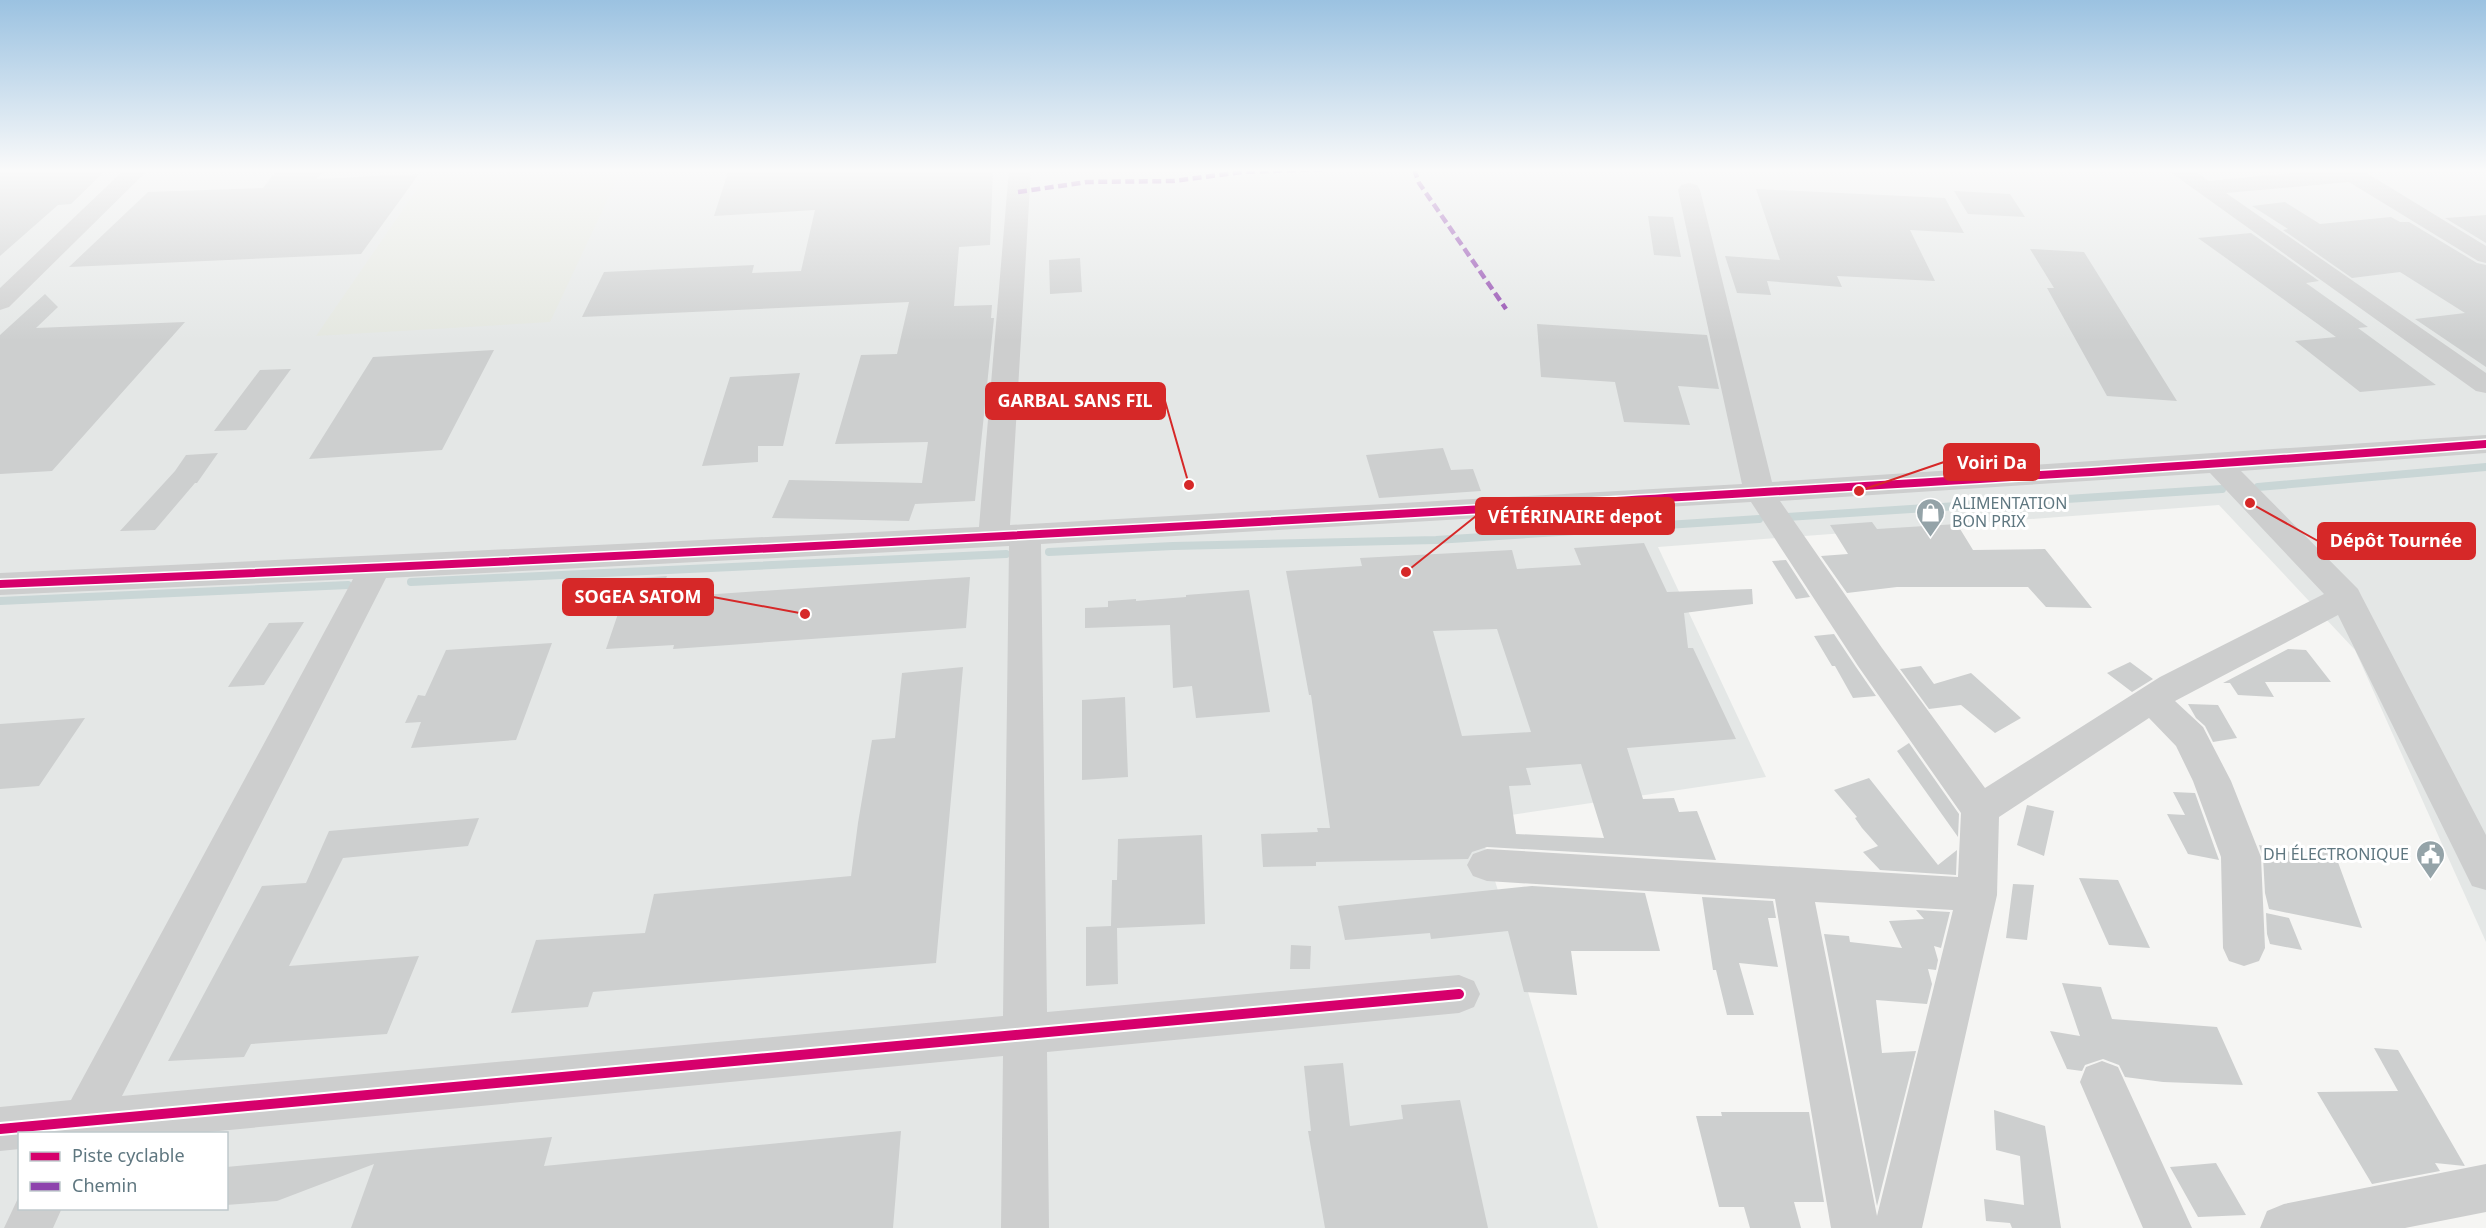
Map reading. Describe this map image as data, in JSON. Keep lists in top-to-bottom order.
{
  "places": {
    "other": [
      "GARBAL SANS FIL",
      "Voiri Da",
      "Dépôt Tournée",
      "VÉTÉRINAIRE depot",
      "SOGEA SATOM"
    ],
    "shop": ["ALIMENTATION BON PRIX"],
    "public building": ["DH ÉLECTRONIQUE"]
  },
  "legend": ["Piste cyclable", "Chemin"]
}
